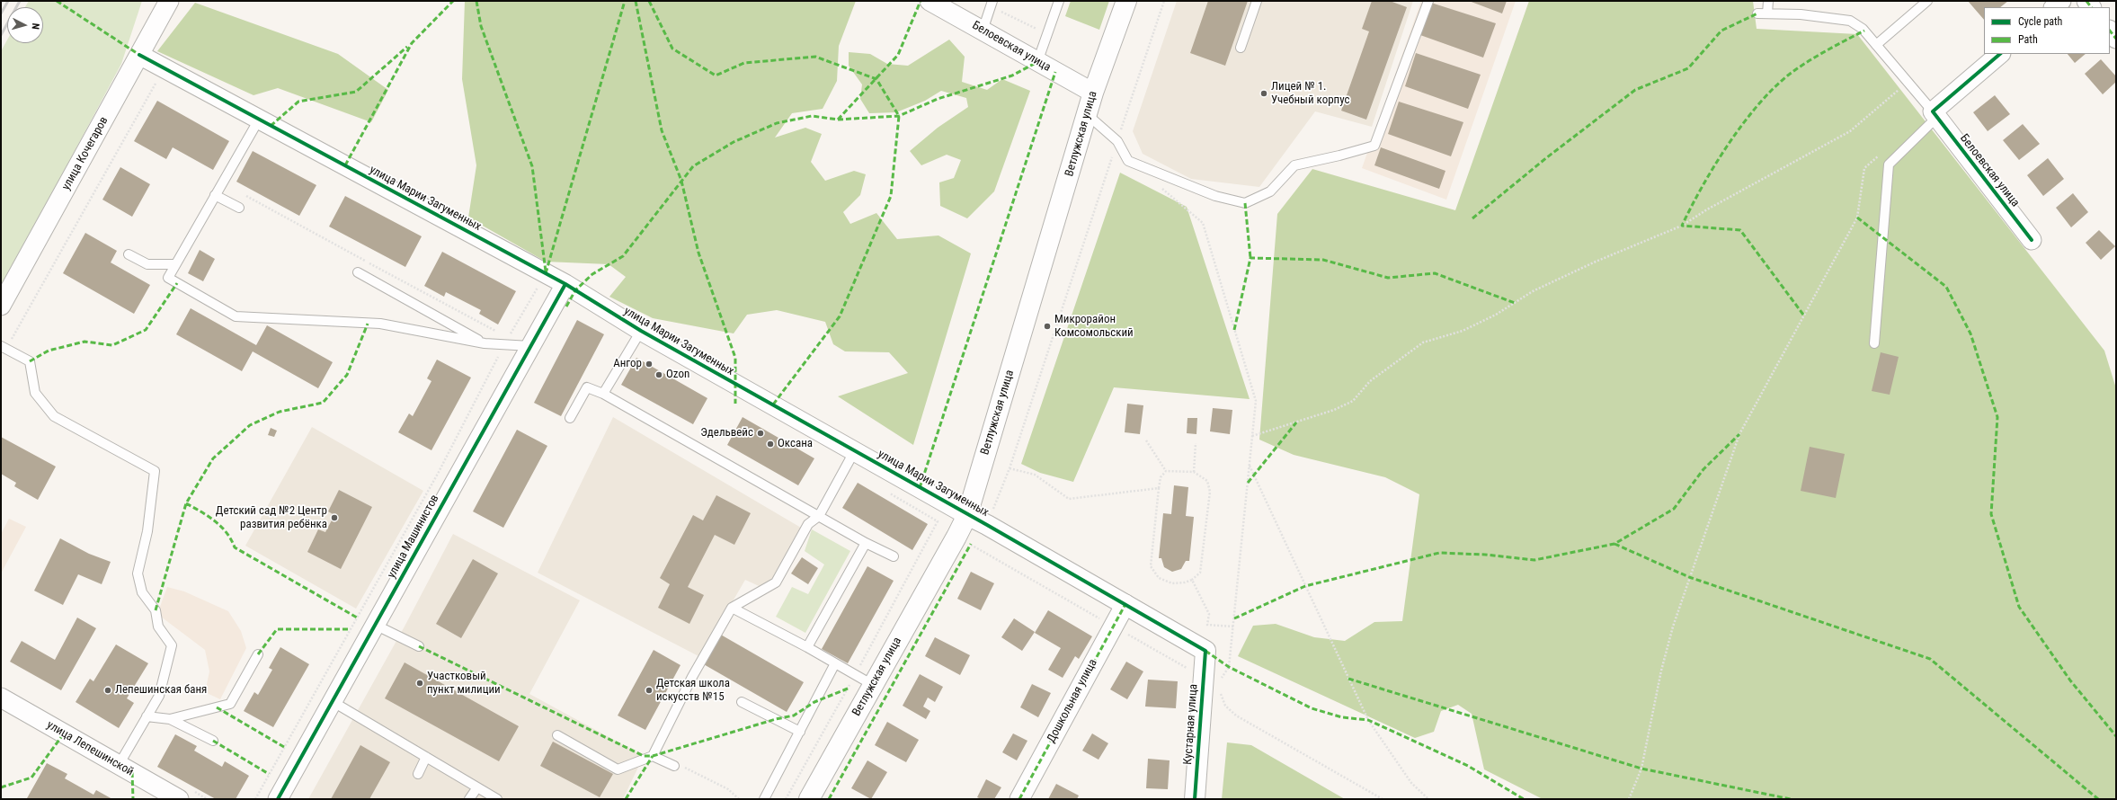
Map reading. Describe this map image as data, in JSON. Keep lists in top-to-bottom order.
{
  "streets": {
    "main road": ["Ветлужская улица", "улица Марии Загуменных", "Кустарная улица"],
    "street": [
      "Белоевская улица",
      "улица Кочегаров",
      "улица Машинистов",
      "Дошкольная улица",
      "улица Лепешинской"
    ]
  },
  "crossings": [
    ["Белоевская улица", "Ветлужская улица"],
    ["Ветлужская улица", "улица Марии Загуменных"],
    ["улица Кочегаров", "улица Марии Загуменных"],
    ["улица Марии Загуменных", "улица Машинистов"],
    ["улица Марии Загуменных", "Дошкольная улица"],
    ["улица Марии Загуменных", "Кустарная улица"]
  ],
  "places": [
    "Лицей № 1. Учебный корпус",
    "Микрорайон Комсомольский",
    "Ангор",
    "Ozon",
    "Эдельвейс",
    "Оксана",
    "Детский сад №2 Центр развития ребёнка",
    "Участковый пункт милиции",
    "Лепешинская баня",
    "Детская школа искусств №15"
  ],
  "legend": ["Cycle path", "Path"],
  "north": "right"
}
